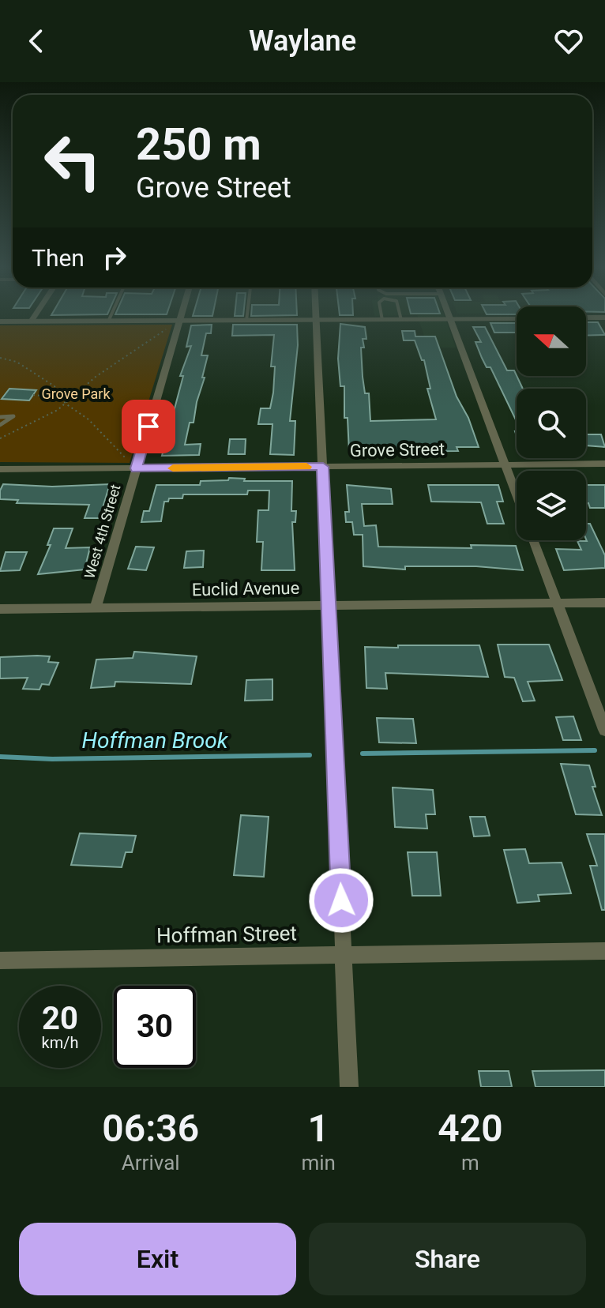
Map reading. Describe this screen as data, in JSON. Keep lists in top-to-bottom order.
{
  "streets": {
    "street": [
      "Grove Street",
      "West 4th Street",
      "Euclid Avenue",
      "Hoffman Street"
    ]
  },
  "crossings": [
    ["Grove Street", "West 4th Street"],
    ["West 4th Street", "Euclid Avenue"]
  ],
  "water": ["Hoffman Brook"],
  "parks": ["Grove Park"],
  "north": "left",
  "page": {
    "header": "Waylane",
    "turn": ["250 m", "Grove Street"],
    "then": "Then",
    "speed": "20 km/h",
    "limit": "30",
    "eta": [
      "06:36",
      "Arrival",
      "1",
      "min",
      "420",
      "m"
    ],
    "buttons": ["Exit", "Share"]
  }
}
